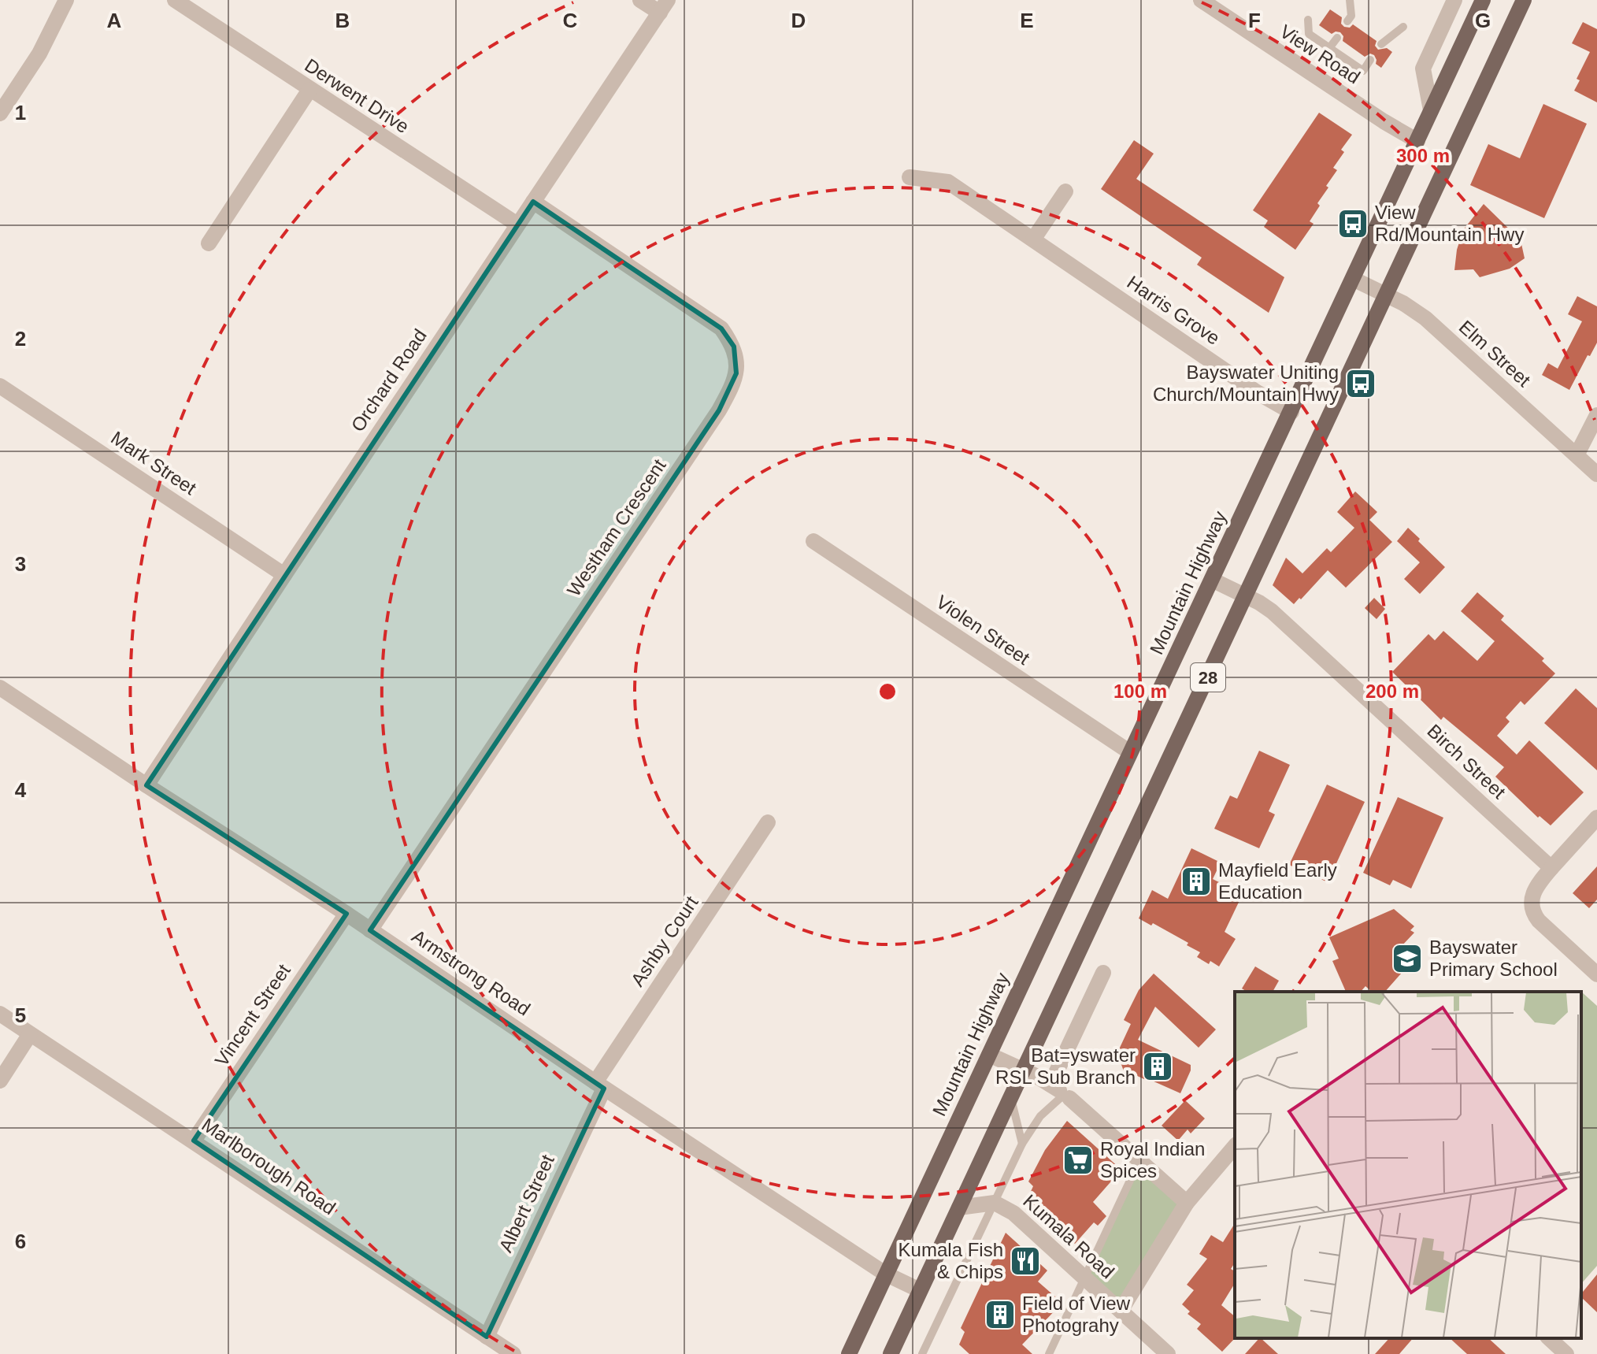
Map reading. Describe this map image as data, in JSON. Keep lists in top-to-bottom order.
{
  "streets": {
    "main road": ["Mountain Highway", "28"],
    "street": [
      "View Road",
      "Derwent Drive",
      "Harris Grove",
      "Elm Street",
      "Orchard Road",
      "Mark Street",
      "Westham Crescent",
      "Violen Street",
      "Birch Street",
      "Ashby Court",
      "Armstrong Road",
      "Vincent Street",
      "Marlborough Road",
      "Albert Street",
      "Kumala Road"
    ]
  },
  "crossings": [
    ["View Road", "Mountain Highway"],
    ["Derwent Drive", "Orchard Road"],
    ["Harris Grove", "Mountain Highway"],
    ["Elm Street", "Mountain Highway"],
    ["Elm Street", "28"],
    ["Orchard Road", "Mark Street"],
    ["Orchard Road", "Westham Crescent"],
    ["Orchard Road", "Armstrong Road"],
    ["Westham Crescent", "Armstrong Road"],
    ["Mountain Highway", "Violen Street"],
    ["Mountain Highway", "Birch Street"],
    ["Mountain Highway", "Armstrong Road"],
    ["28", "Birch Street"],
    ["28", "Armstrong Road"],
    ["28", "Kumala Road"],
    ["Ashby Court", "Armstrong Road"],
    ["Ashby Court", "Albert Street"],
    ["Armstrong Road", "Vincent Street"],
    ["Armstrong Road", "Albert Street"],
    ["Vincent Street", "Marlborough Road"],
    ["Marlborough Road", "Albert Street"]
  ],
  "places": {
    "bus stop": ["View Rd/Mountain Hwy", "Bayswater Uniting Church/Mountain Hwy"],
    "building": ["Mayfield Early Education", "Bat=yswater RSL Sub Branch", "Field of View Photograhy"],
    "school or university": ["Bayswater Primary School"],
    "supermarket": ["Royal Indian Spices"],
    "restaurant": ["Kumala Fish & Chips"]
  },
  "grid": {
    "columns": [
      "A",
      "B",
      "C",
      "D",
      "E",
      "F",
      "G"
    ],
    "rows": [
      "1",
      "2",
      "3",
      "4",
      "5",
      "6"
    ]
  },
  "rings": ["300 m", "100 m", "200 m"]
}
